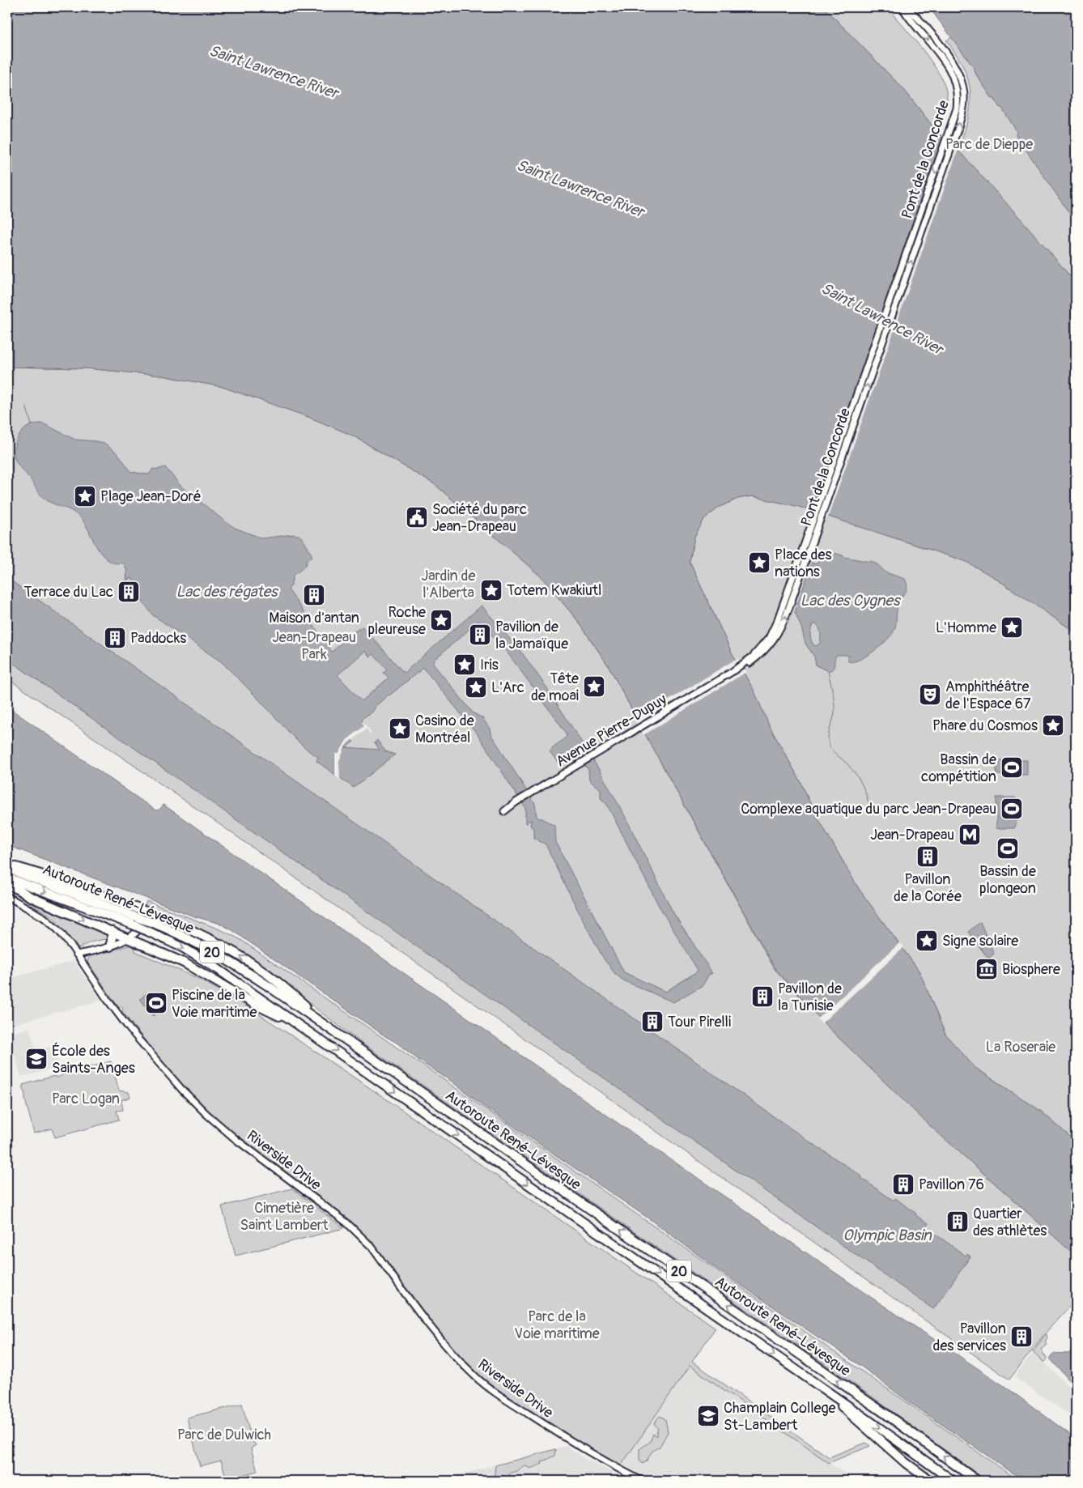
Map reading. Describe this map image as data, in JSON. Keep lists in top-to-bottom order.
{
  "streets": {
    "highway": ["Autoroute René-Lévesque", "20"],
    "street": ["Pont de la Concorde", "Avenue Pierre-Dupuy", "Riverside Drive"]
  },
  "crossings": [
    ["Pont de la Concorde", "Avenue Pierre-Dupuy"]
  ],
  "water": [
    "Saint Lawrence River",
    "Lac des régates",
    "Lac des Cygnes",
    "Olympic Basin"
  ],
  "parks": [
    "Parc de Dieppe",
    "Jardin de l'Alberta",
    "Jean-Drapeau Park",
    "La Roseraie",
    "Parc Logan",
    "Cimetière Saint Lambert",
    "Parc de la Voie maritime",
    "Parc de Dulwich"
  ],
  "places": {
    "place": [
      "Plage Jean-Doré",
      "Place des nations",
      "Totem Kwakiutl",
      "Roche pleureuse",
      "L'Homme",
      "Iris",
      "Tête de moai",
      "L'Arc",
      "Phare du Cosmos",
      "Casino de Montréal",
      "Signe solaire"
    ],
    "public building": ["Société du parc Jean-Drapeau"],
    "building": [
      "Terrace du Lac",
      "Maison d'antan",
      "Pavilion de la Jamaïque",
      "Paddocks",
      "Pavillon de la Corée",
      "Pavillon de la Tunisie",
      "Tour Pirelli",
      "Pavillon 76",
      "Quartier des athlètes",
      "Pavillon des services"
    ],
    "theatre": ["Amphithéâtre de l'Espace 67"],
    "sports": [
      "Bassin de compétition",
      "Complexe aquatique du parc Jean-Drapeau",
      "Bassin de plongeon",
      "Piscine de la Voie maritime"
    ],
    "metro station": ["Jean-Drapeau"],
    "museum": ["Biosphere"],
    "school or university": ["École des Saints-Anges", "Champlain College St-Lambert"]
  }
}
